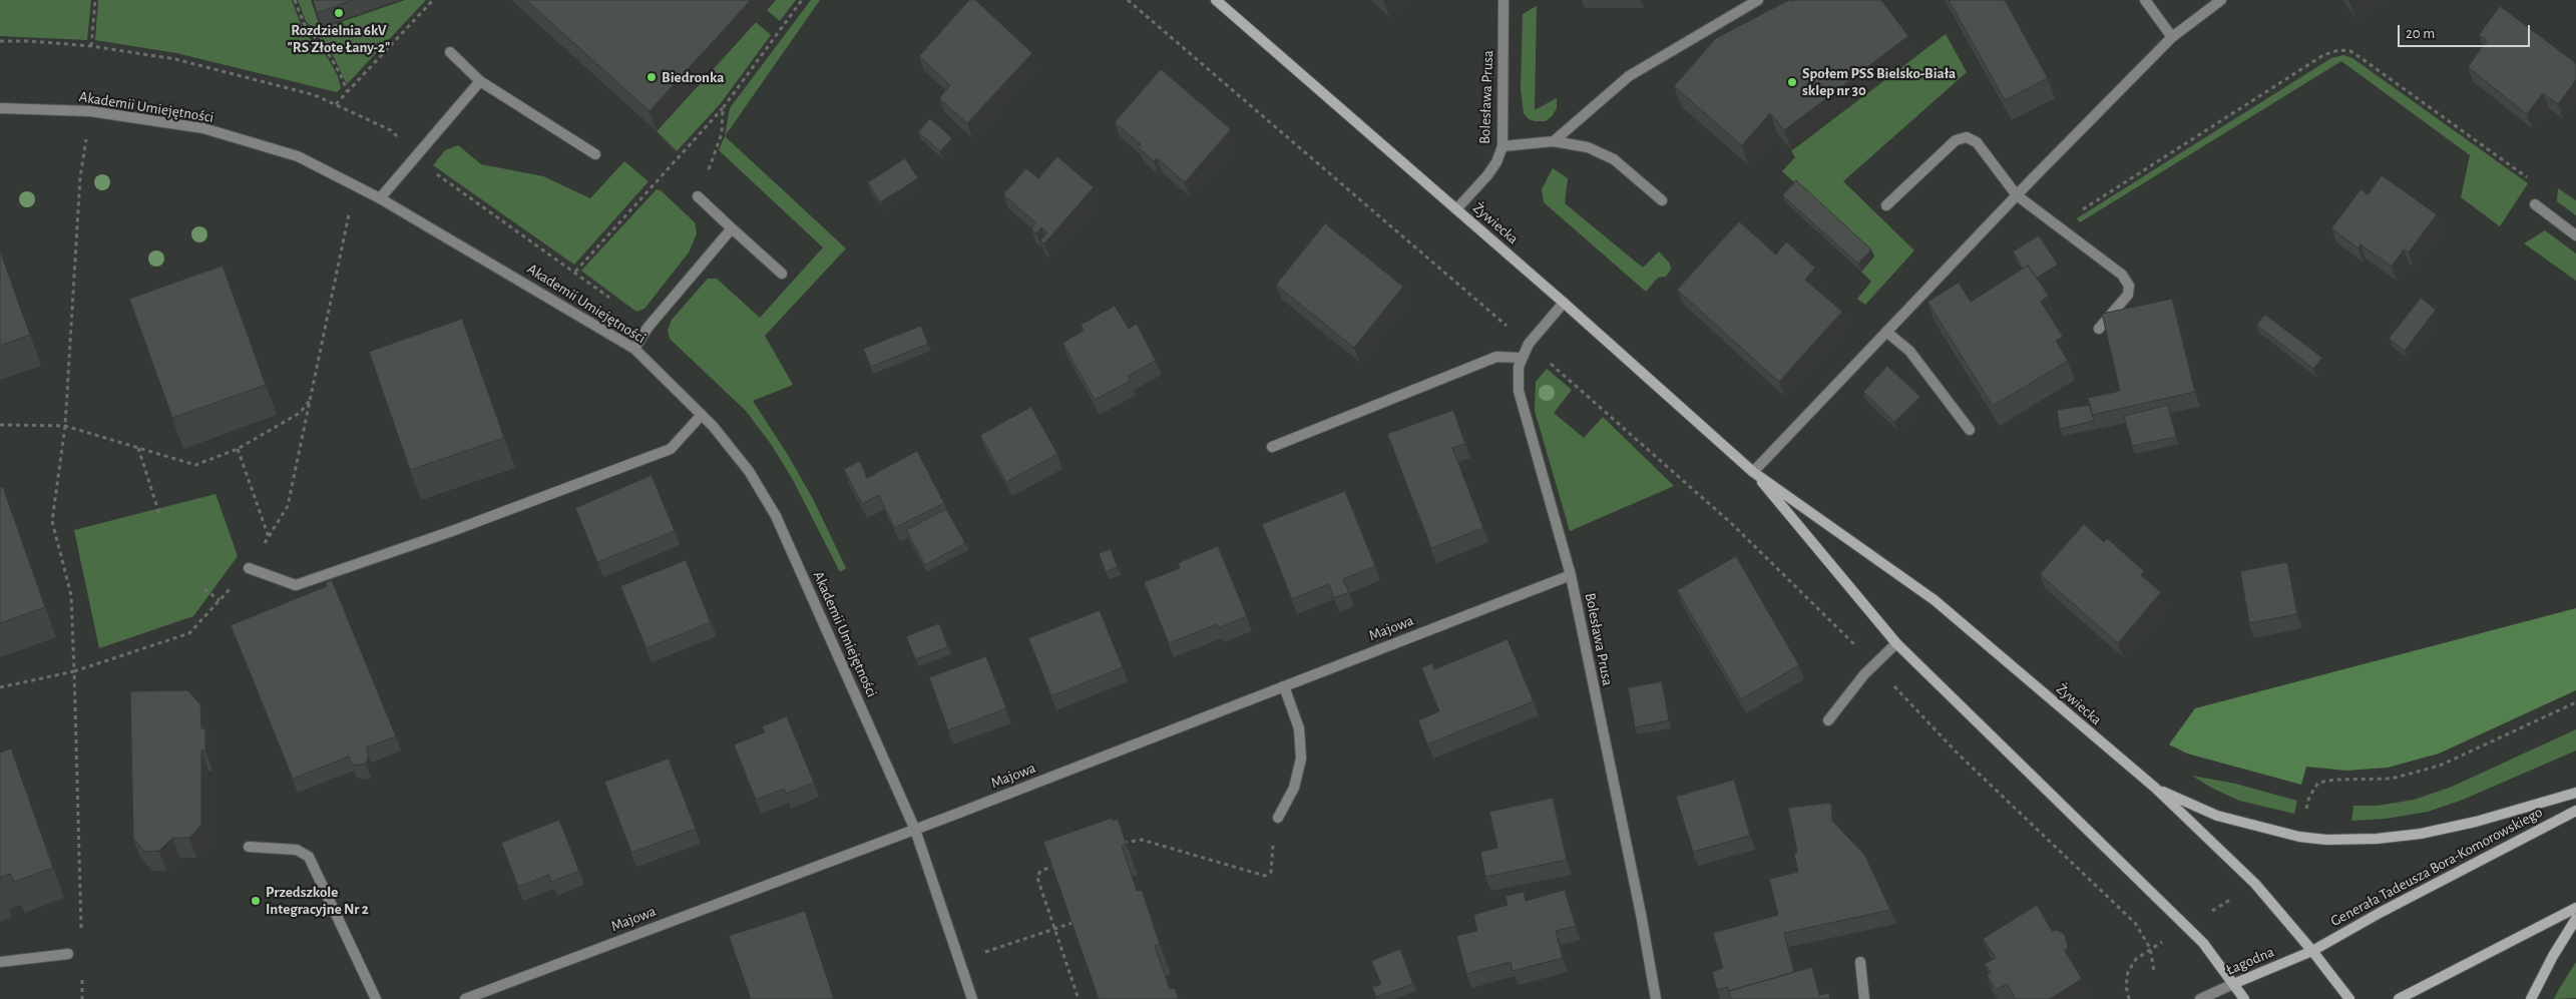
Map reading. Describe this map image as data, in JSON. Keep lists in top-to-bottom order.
{
  "streets": {
    "main road": ["Żywiecka", "Generała Tadeusza Bora-Komorowskiego", "Łagodna"],
    "street": ["Bolesława Prusa", "Akademii Umiejętności", "Majowa"]
  },
  "crossings": [
    ["Bolesława Prusa", "Żywiecka"],
    ["Bolesława Prusa", "Majowa"],
    ["Akademii Umiejętności", "Majowa"],
    ["Żywiecka", "Generała Tadeusza Bora-Komorowskiego"],
    ["Żywiecka", "Łagodna"],
    ["Generała Tadeusza Bora-Komorowskiego", "Łagodna"]
  ],
  "places": [
    "Rozdzielnia 6kV \"RS Złote Łany-2\"",
    "Biedronka",
    "Społem PSS Bielsko-Biała sklep nr 30",
    "Przedszkole Integracyjne Nr 2"
  ],
  "scale_bar": "20 m"
}
